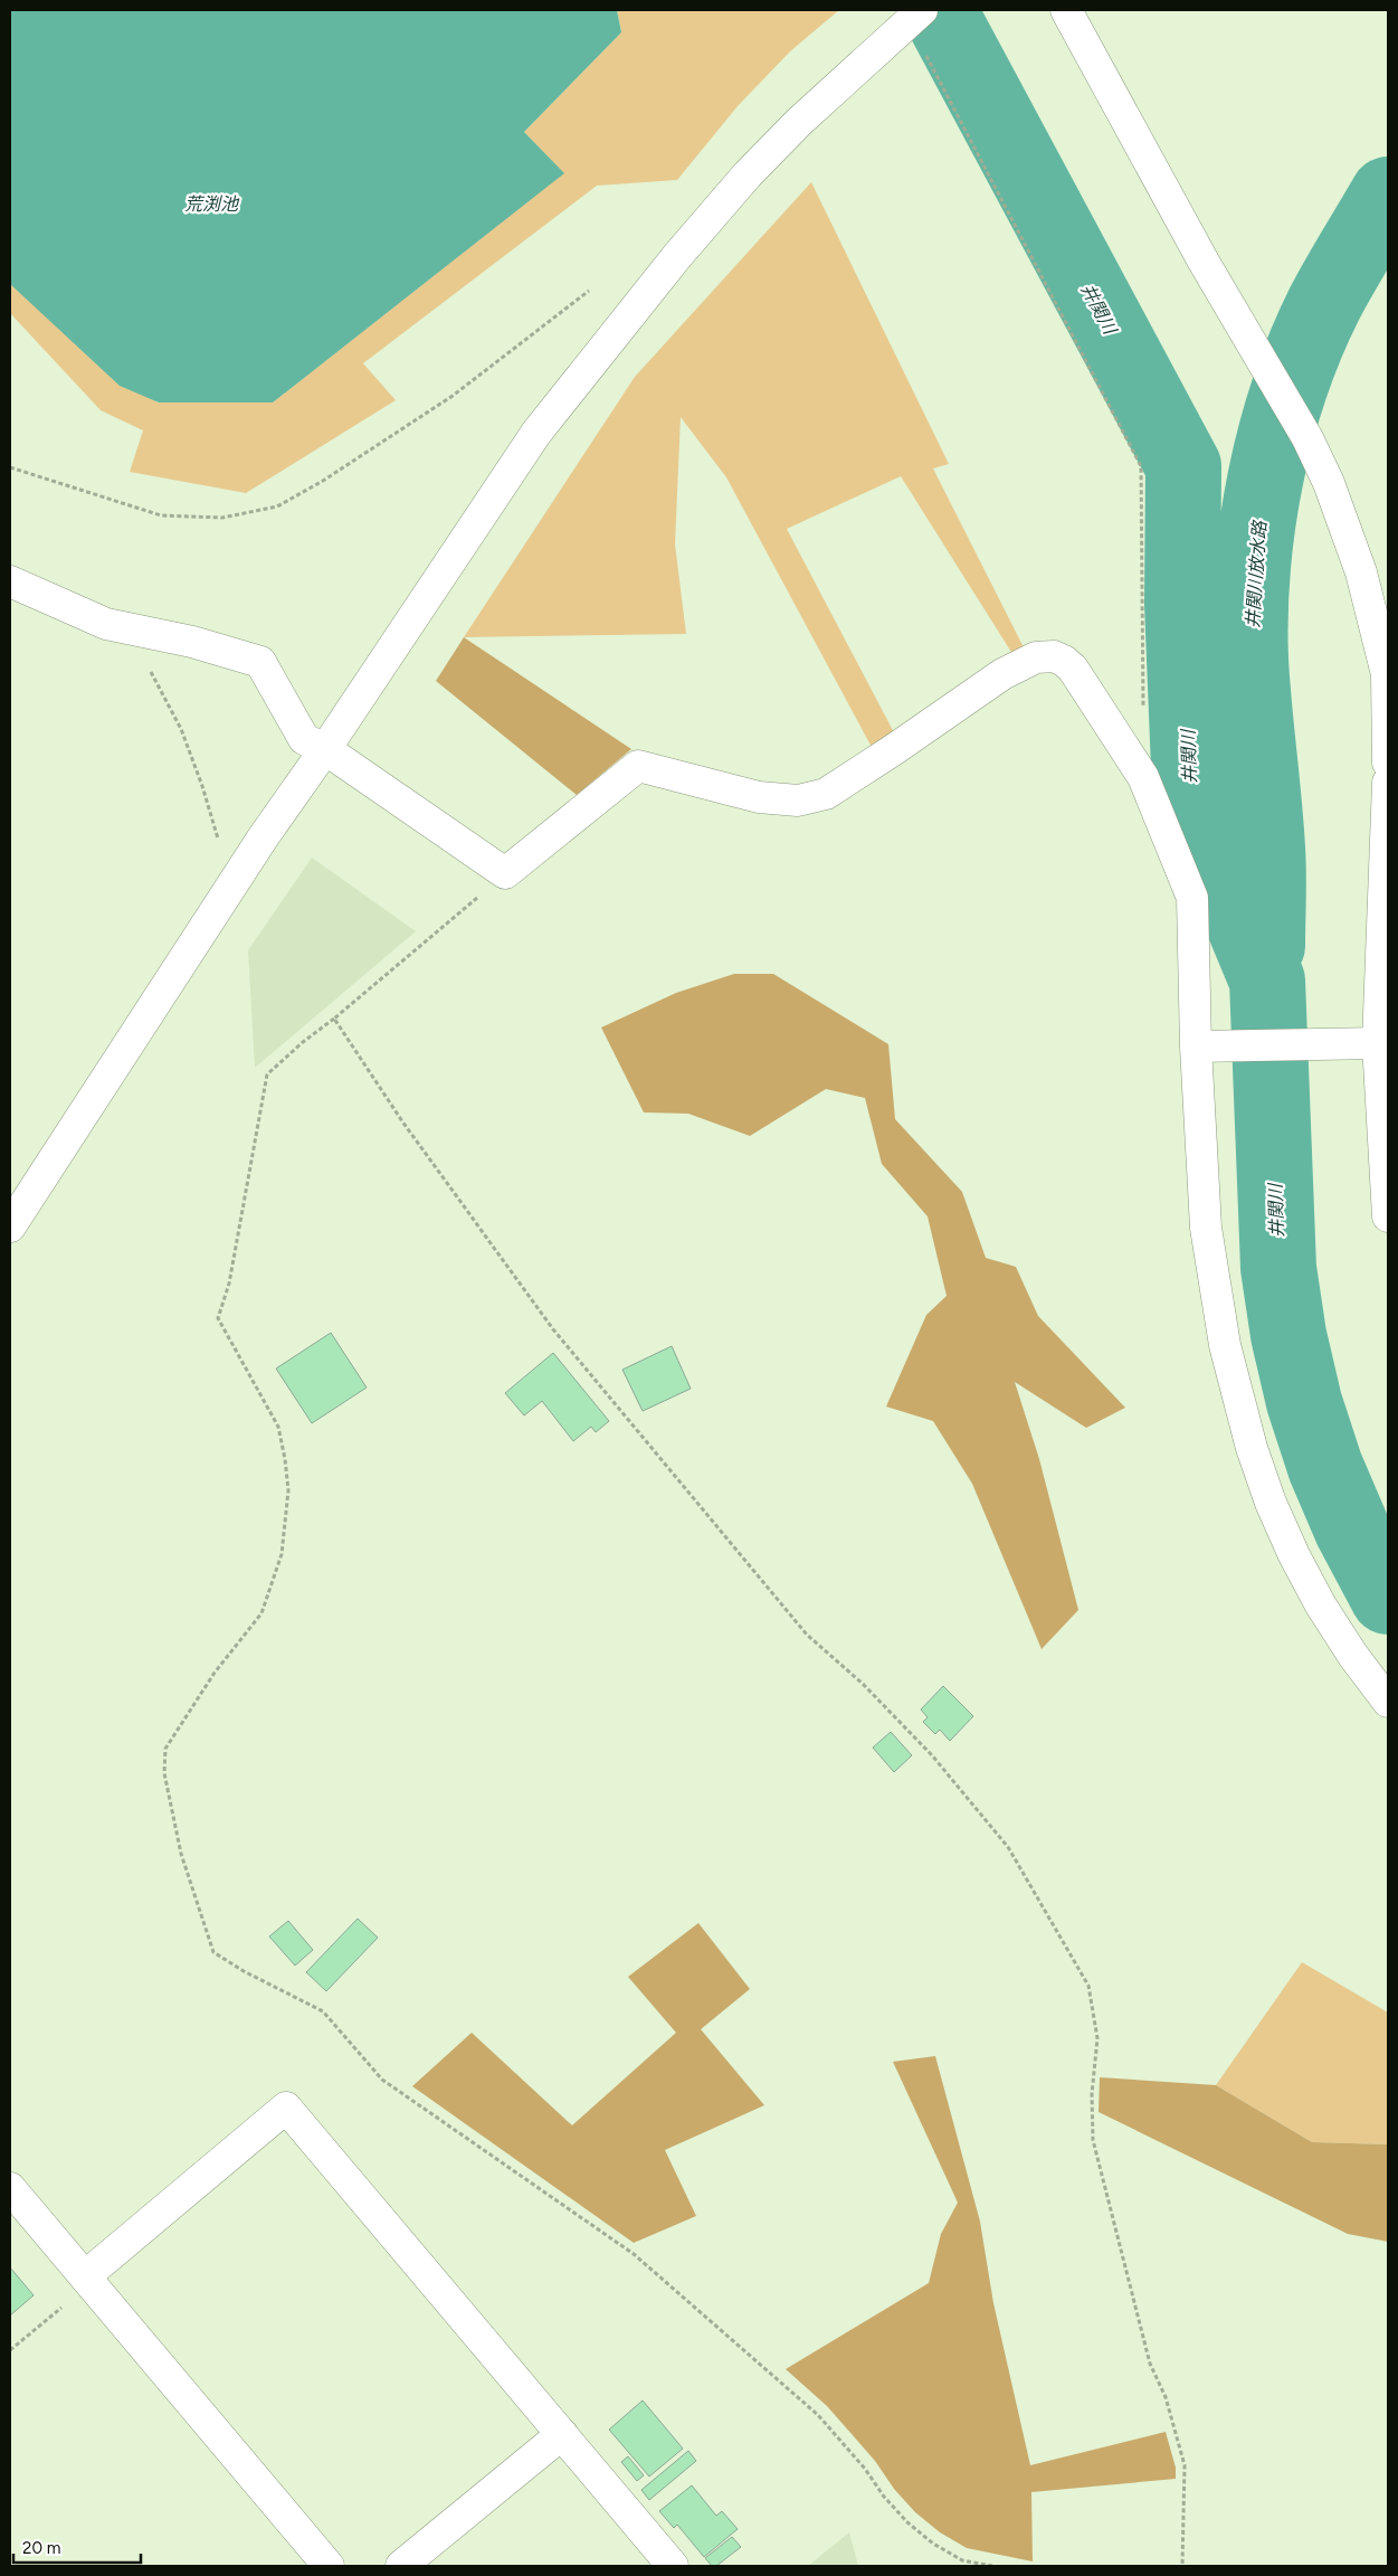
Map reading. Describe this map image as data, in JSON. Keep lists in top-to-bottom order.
{
  "water": ["荒渕池", "井関川", "井関川放水路"],
  "scale_bar": "20 m"
}
